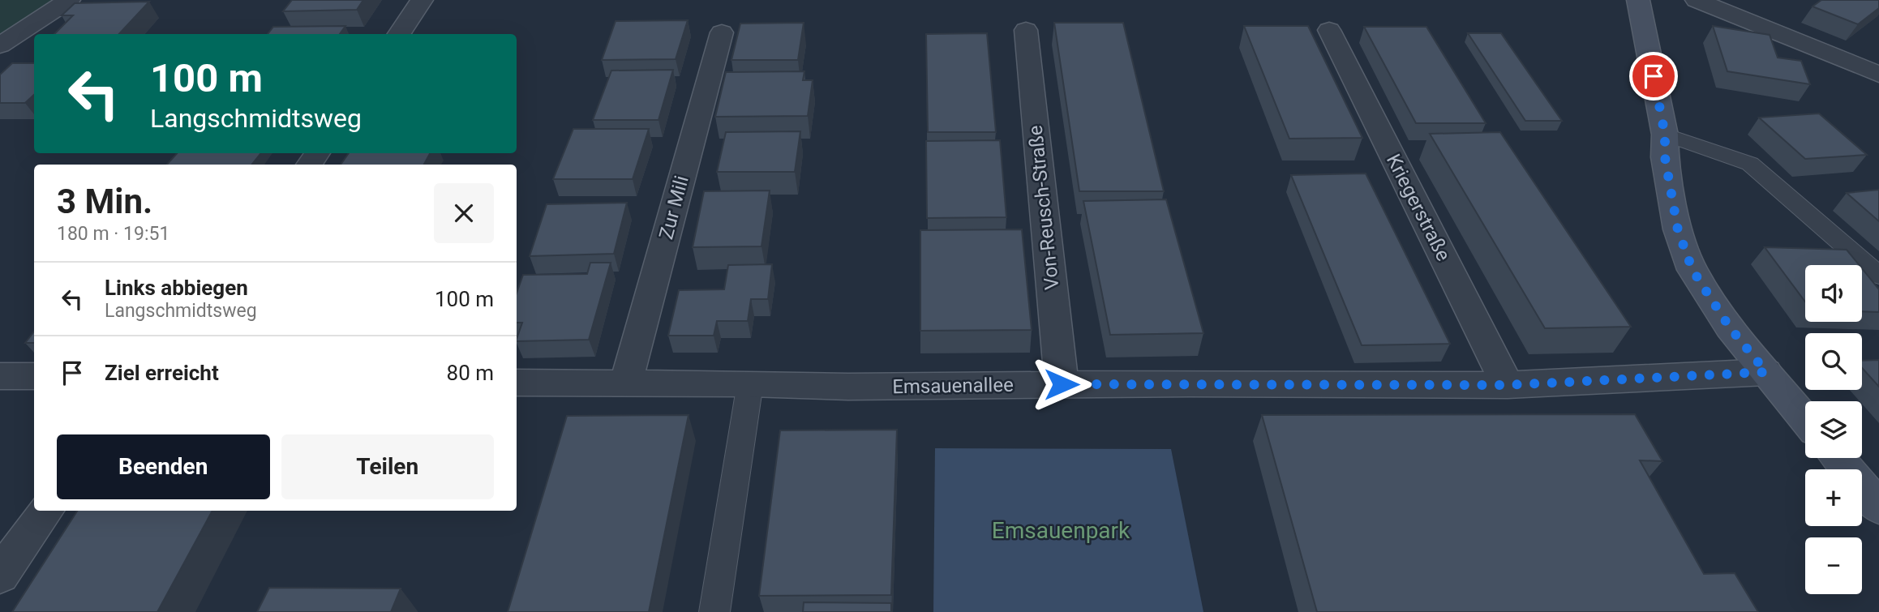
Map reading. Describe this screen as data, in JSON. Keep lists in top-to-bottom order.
{
  "streets": {
    "street": [
      "Zur Mili",
      "Von-Reusch-Straße",
      "Kriegerstraße",
      "Emsauenallee"
    ]
  },
  "crossings": [
    ["Zur Mili", "Emsauenallee"],
    ["Von-Reusch-Straße", "Emsauenallee"],
    ["Kriegerstraße", "Emsauenallee"]
  ],
  "parks": ["Emsauenpark"],
  "page": {
    "turn": ["100 m", "Langschmidtsweg"],
    "heading": ["3 Min.", "180 m · 19:51"],
    "list": [
      {
        "name": "Links abbiegen",
        "note": "Langschmidtsweg",
        "value": "100 m"
      },
      {
        "name": "Ziel erreicht",
        "value": "80 m"
      }
    ],
    "map_buttons": ["+", "−"],
    "buttons": ["Beenden", "Teilen"]
  }
}
